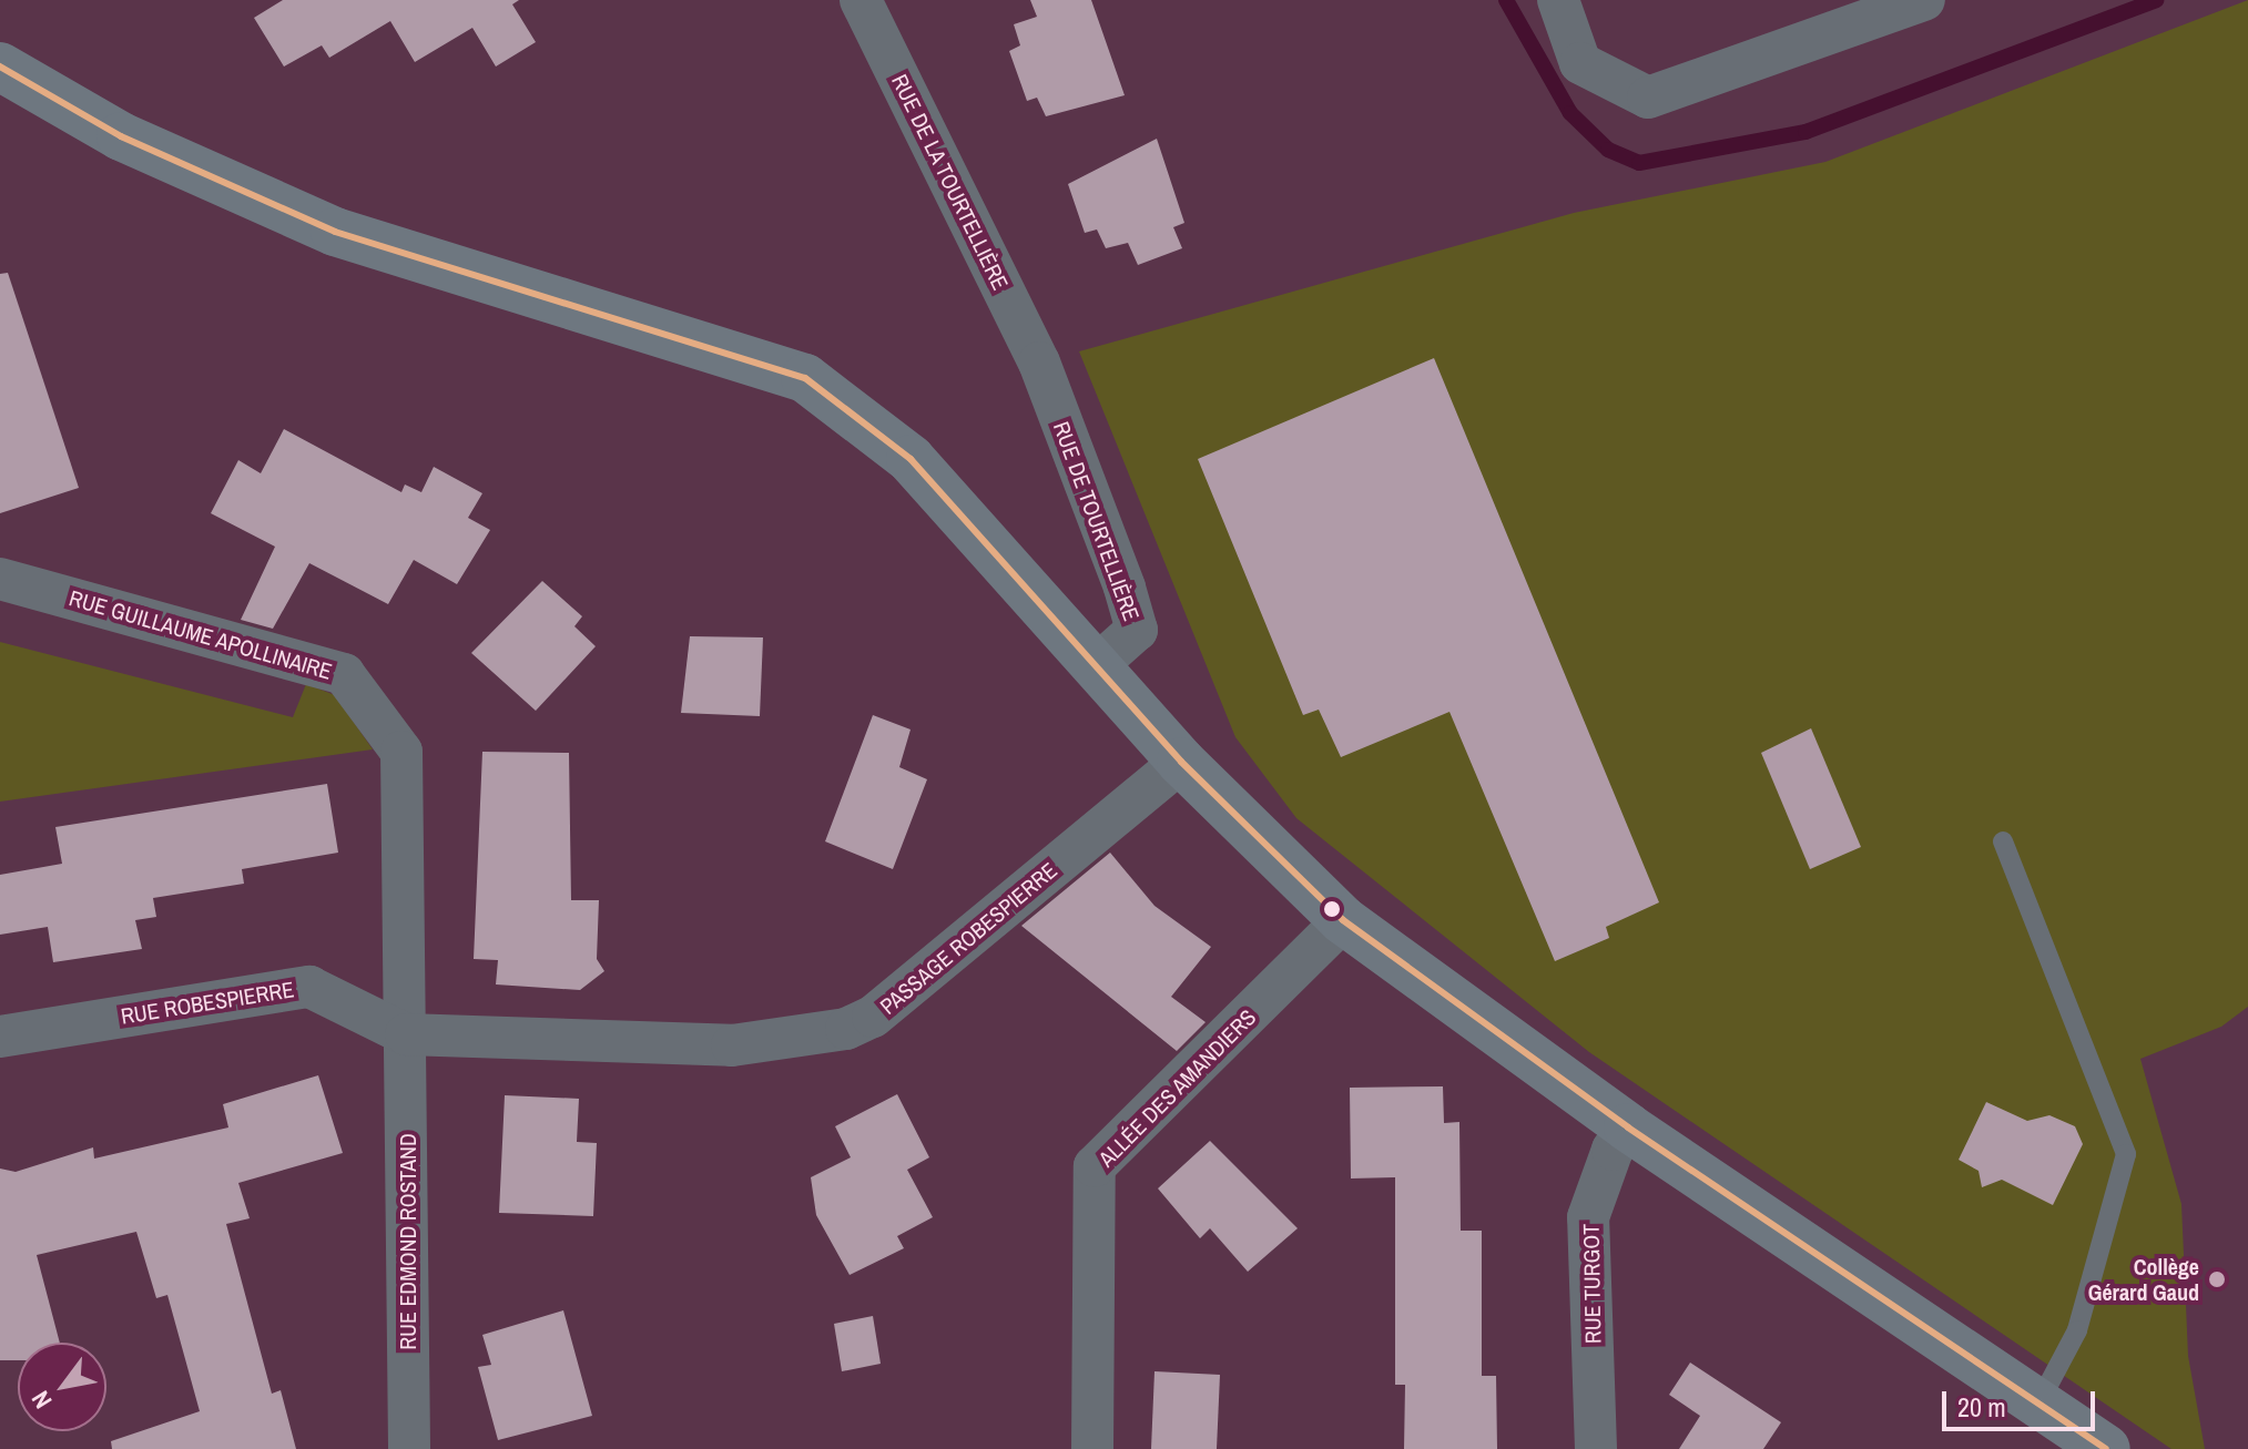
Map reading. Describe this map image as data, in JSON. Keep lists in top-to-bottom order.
{
  "streets": {
    "street": [
      "RUE DE LA TOURTELLIÈRE",
      "RUE DE TOURTELLIÈRE",
      "RUE GUILLAUME APOLLINAIRE",
      "PASSAGE ROBESPIERRE",
      "RUE ROBESPIERRE",
      "ALLÉE DES AMANDIERS",
      "RUE EDMOND ROSTAND",
      "RUE TURGOT"
    ]
  },
  "crossings": [
    ["RUE DE LA TOURTELLIÈRE", "RUE DE TOURTELLIÈRE"],
    ["RUE GUILLAUME APOLLINAIRE", "PASSAGE ROBESPIERRE"],
    ["RUE GUILLAUME APOLLINAIRE", "RUE ROBESPIERRE"],
    ["RUE GUILLAUME APOLLINAIRE", "RUE EDMOND ROSTAND"],
    ["PASSAGE ROBESPIERRE", "RUE ROBESPIERRE"],
    ["PASSAGE ROBESPIERRE", "RUE EDMOND ROSTAND"],
    ["RUE ROBESPIERRE", "RUE EDMOND ROSTAND"]
  ],
  "places": ["Collège Gérard Gaud"],
  "scale_bar": "20 m",
  "north": "bottom left"
}
